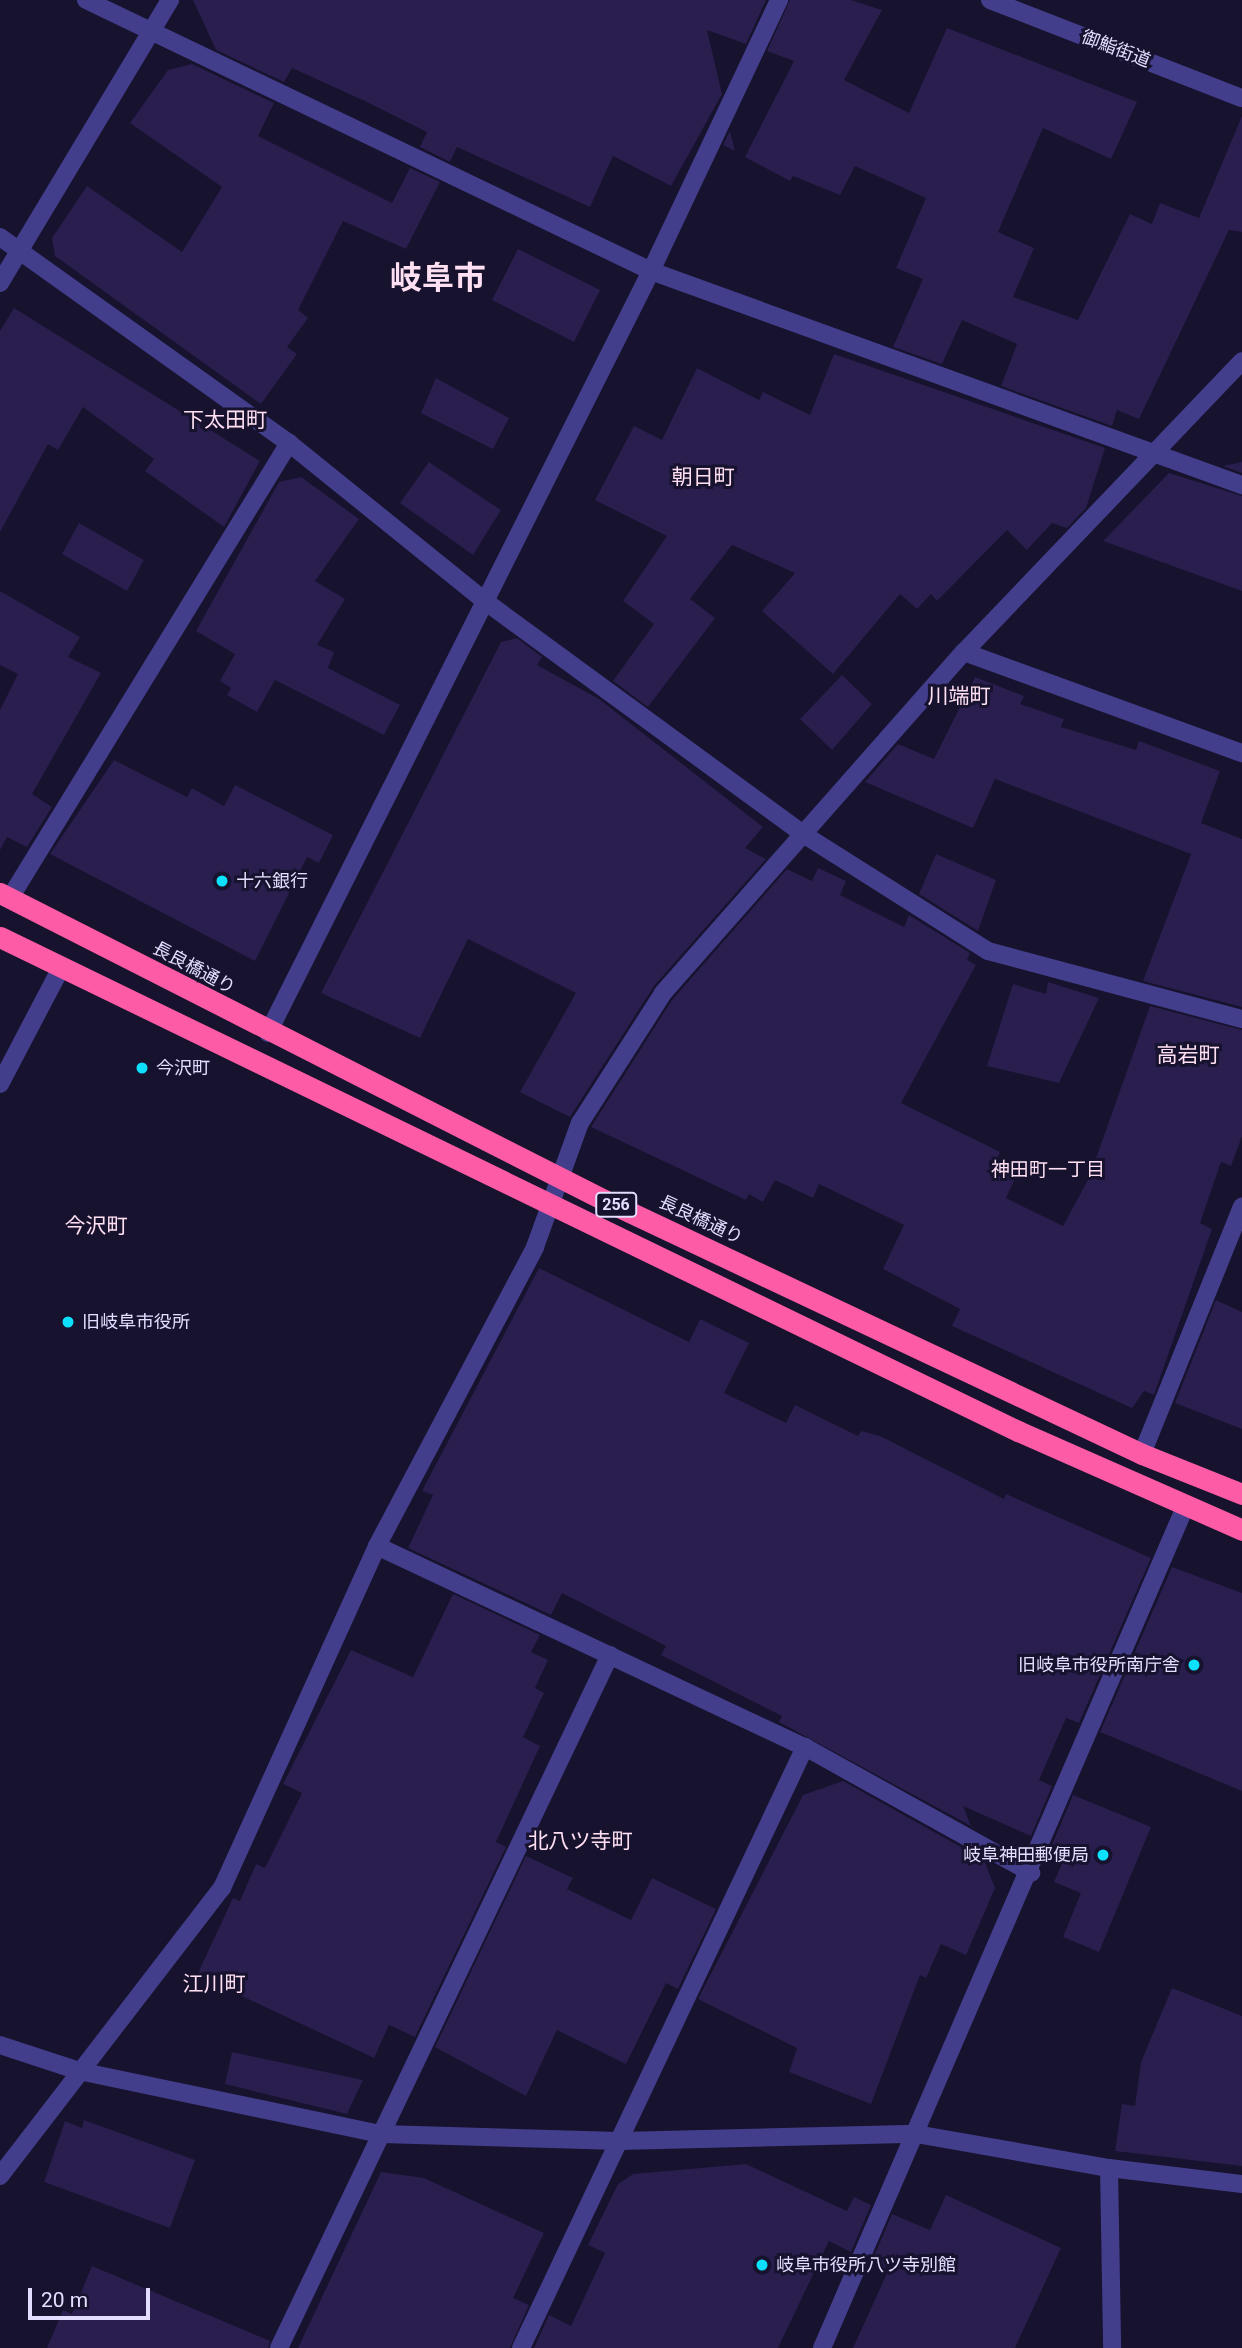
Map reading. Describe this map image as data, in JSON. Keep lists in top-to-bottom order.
{
  "streets": {
    "highway": ["長良橋通り", "256"],
    "street": ["御鮨街道"]
  },
  "districts": [
    "岐阜市",
    "下太田町",
    "朝日町",
    "川端町",
    "高岩町",
    "神田町一丁目",
    "今沢町",
    "北八ツ寺町",
    "江川町"
  ],
  "places": [
    "十六銀行",
    "今沢町",
    "旧岐阜市役所",
    "旧岐阜市役所南庁舎",
    "岐阜神田郵便局",
    "岐阜市役所八ツ寺別館"
  ],
  "scale_bar": "20 m"
}
